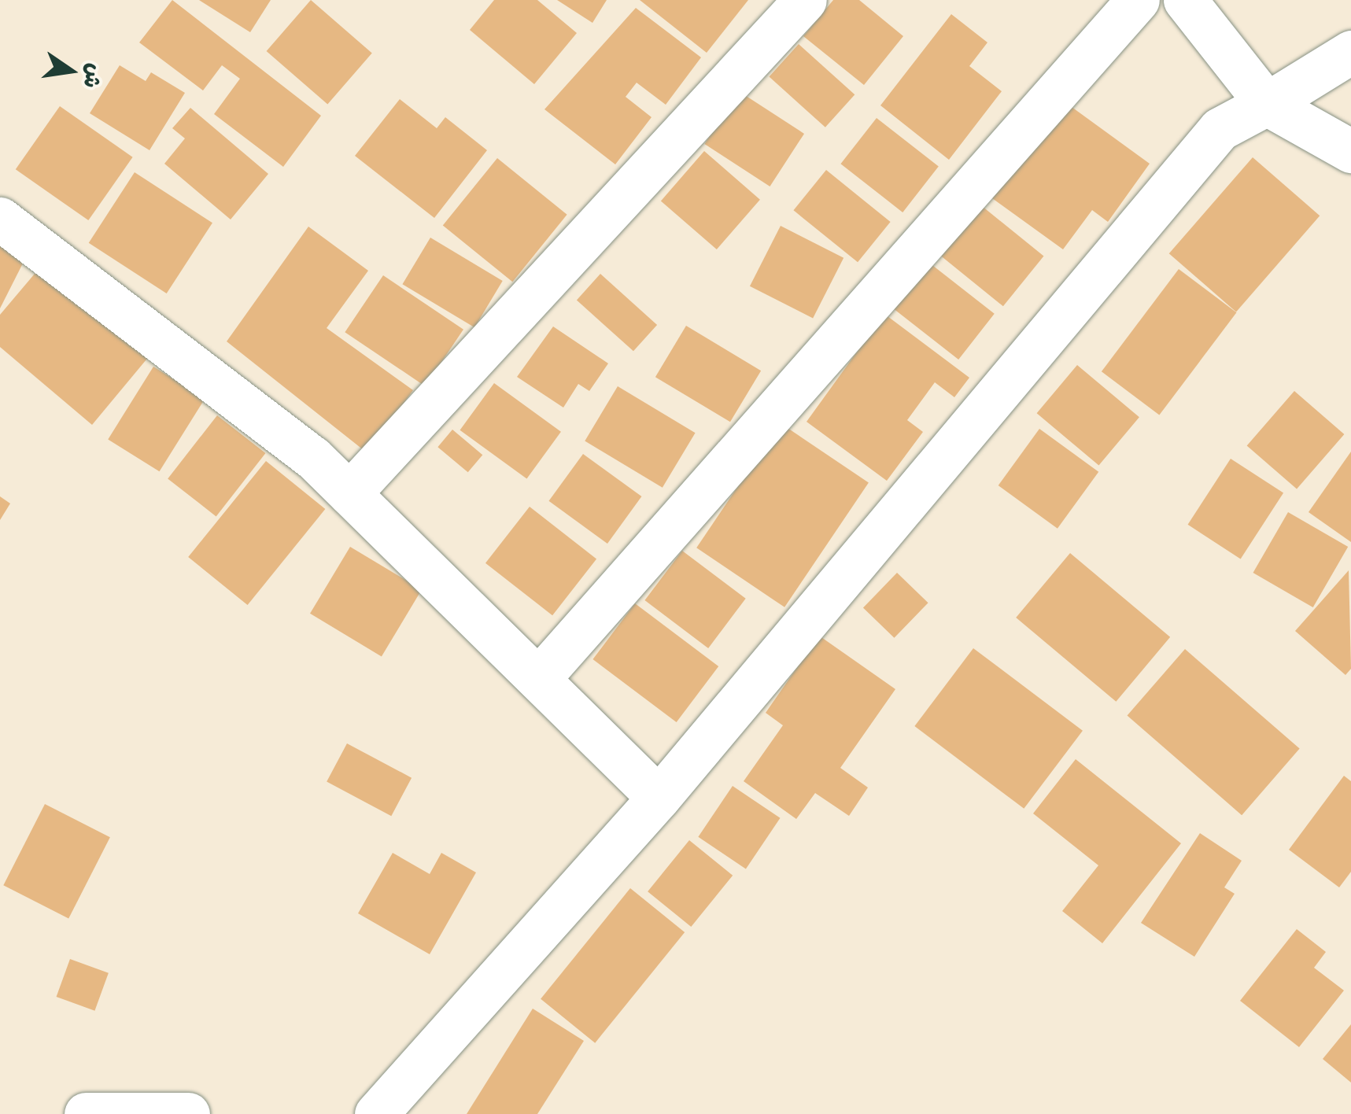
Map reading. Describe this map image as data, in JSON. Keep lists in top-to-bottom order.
{
  "north": "right"
}
